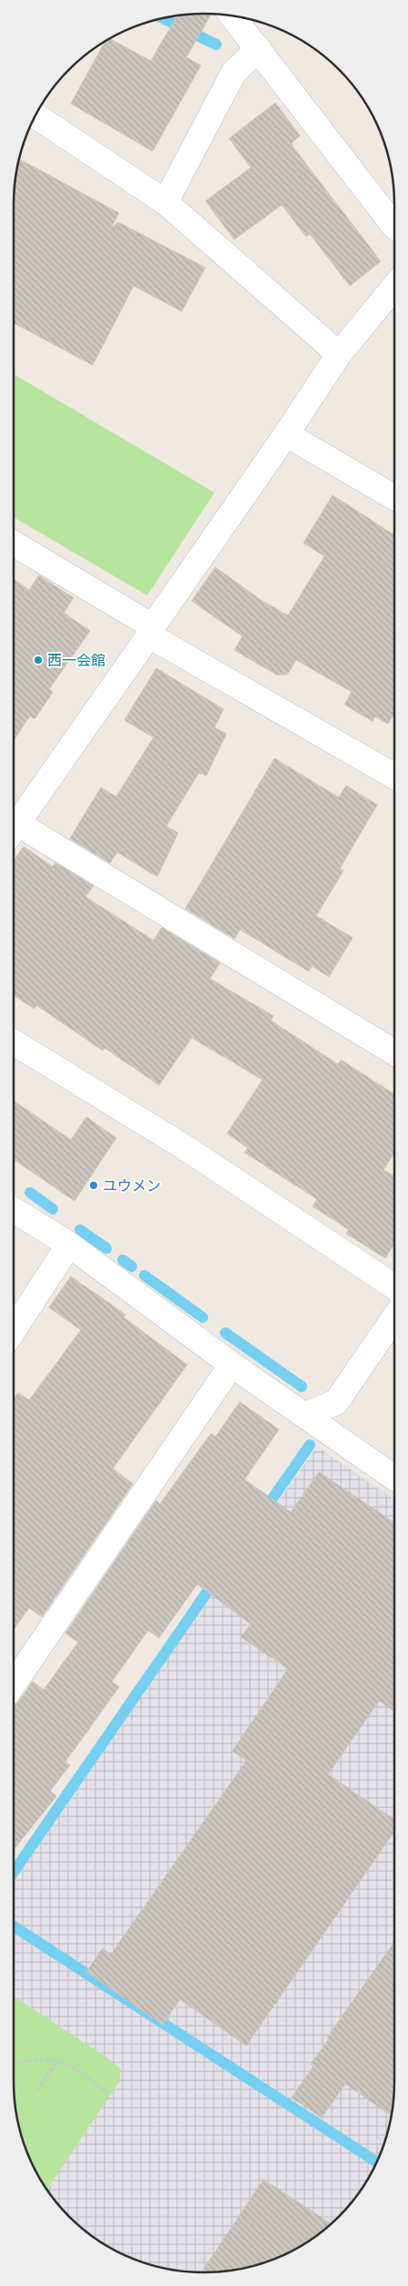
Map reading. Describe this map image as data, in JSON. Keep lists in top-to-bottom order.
{
  "places": ["西一会館", "ユウメン"]
}
